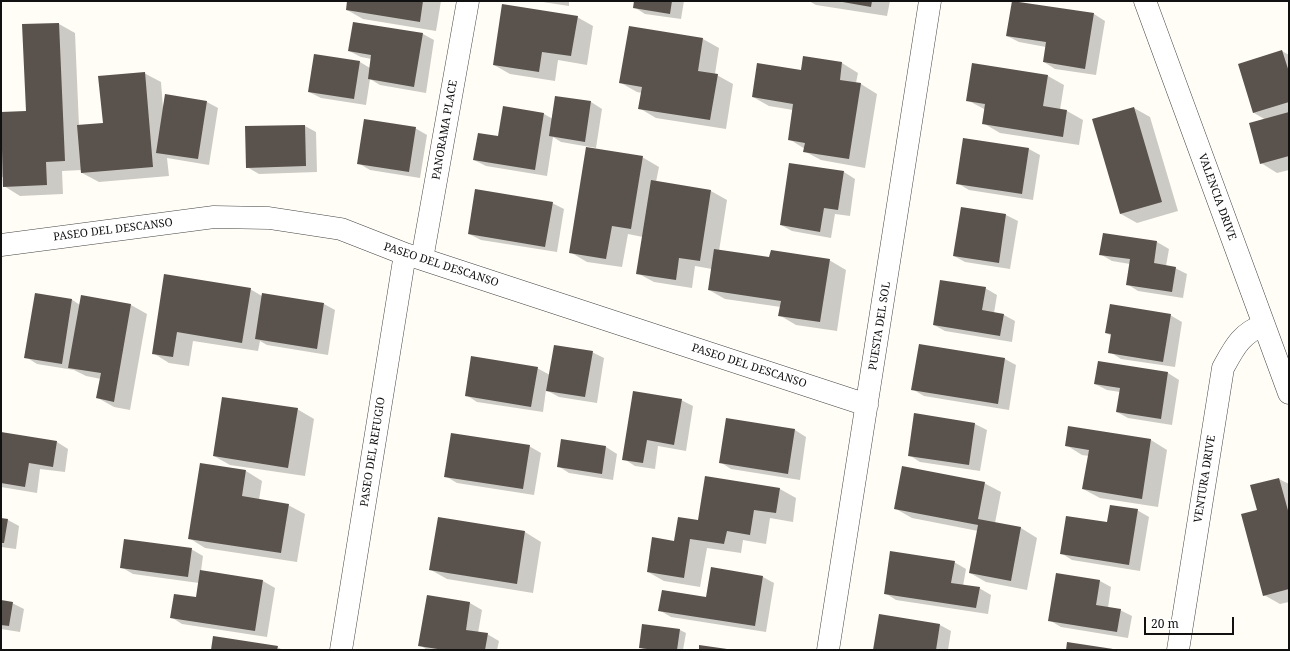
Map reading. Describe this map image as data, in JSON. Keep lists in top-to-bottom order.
{
  "streets": {
    "street": [
      "PANORAMA PLACE",
      "VALENCIA DRIVE",
      "PASEO DEL DESCANSO",
      "PUESTA DEL SOL",
      "PASEO DEL REFUGIO",
      "VENTURA DRIVE"
    ]
  },
  "crossings": [
    ["PANORAMA PLACE", "PASEO DEL DESCANSO"],
    ["PANORAMA PLACE", "PASEO DEL REFUGIO"],
    ["VALENCIA DRIVE", "VENTURA DRIVE"],
    ["PASEO DEL DESCANSO", "PUESTA DEL SOL"],
    ["PASEO DEL DESCANSO", "PASEO DEL REFUGIO"]
  ],
  "scale_bar": "20 m"
}
